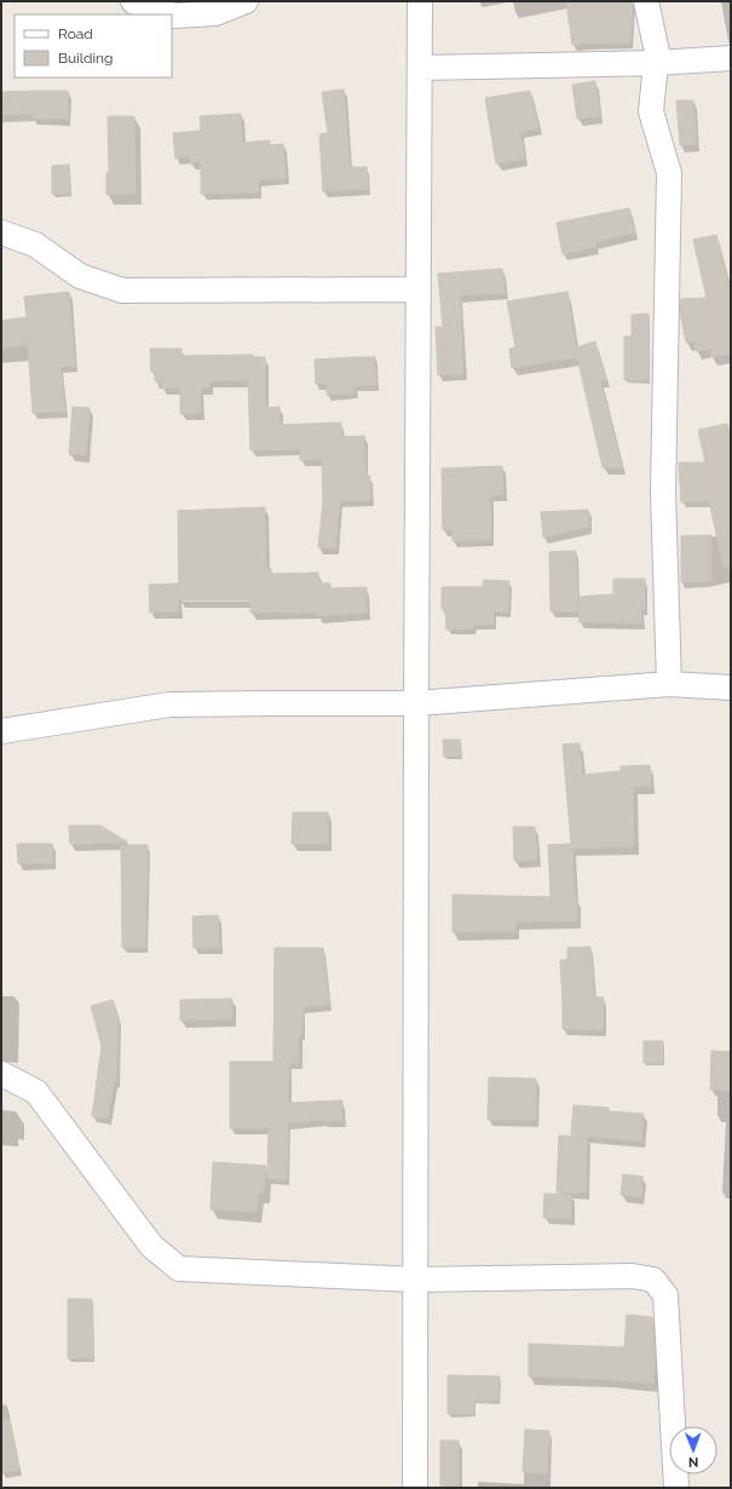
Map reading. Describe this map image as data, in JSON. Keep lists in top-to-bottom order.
{
  "legend": ["Road", "Building"],
  "north": "bottom"
}
